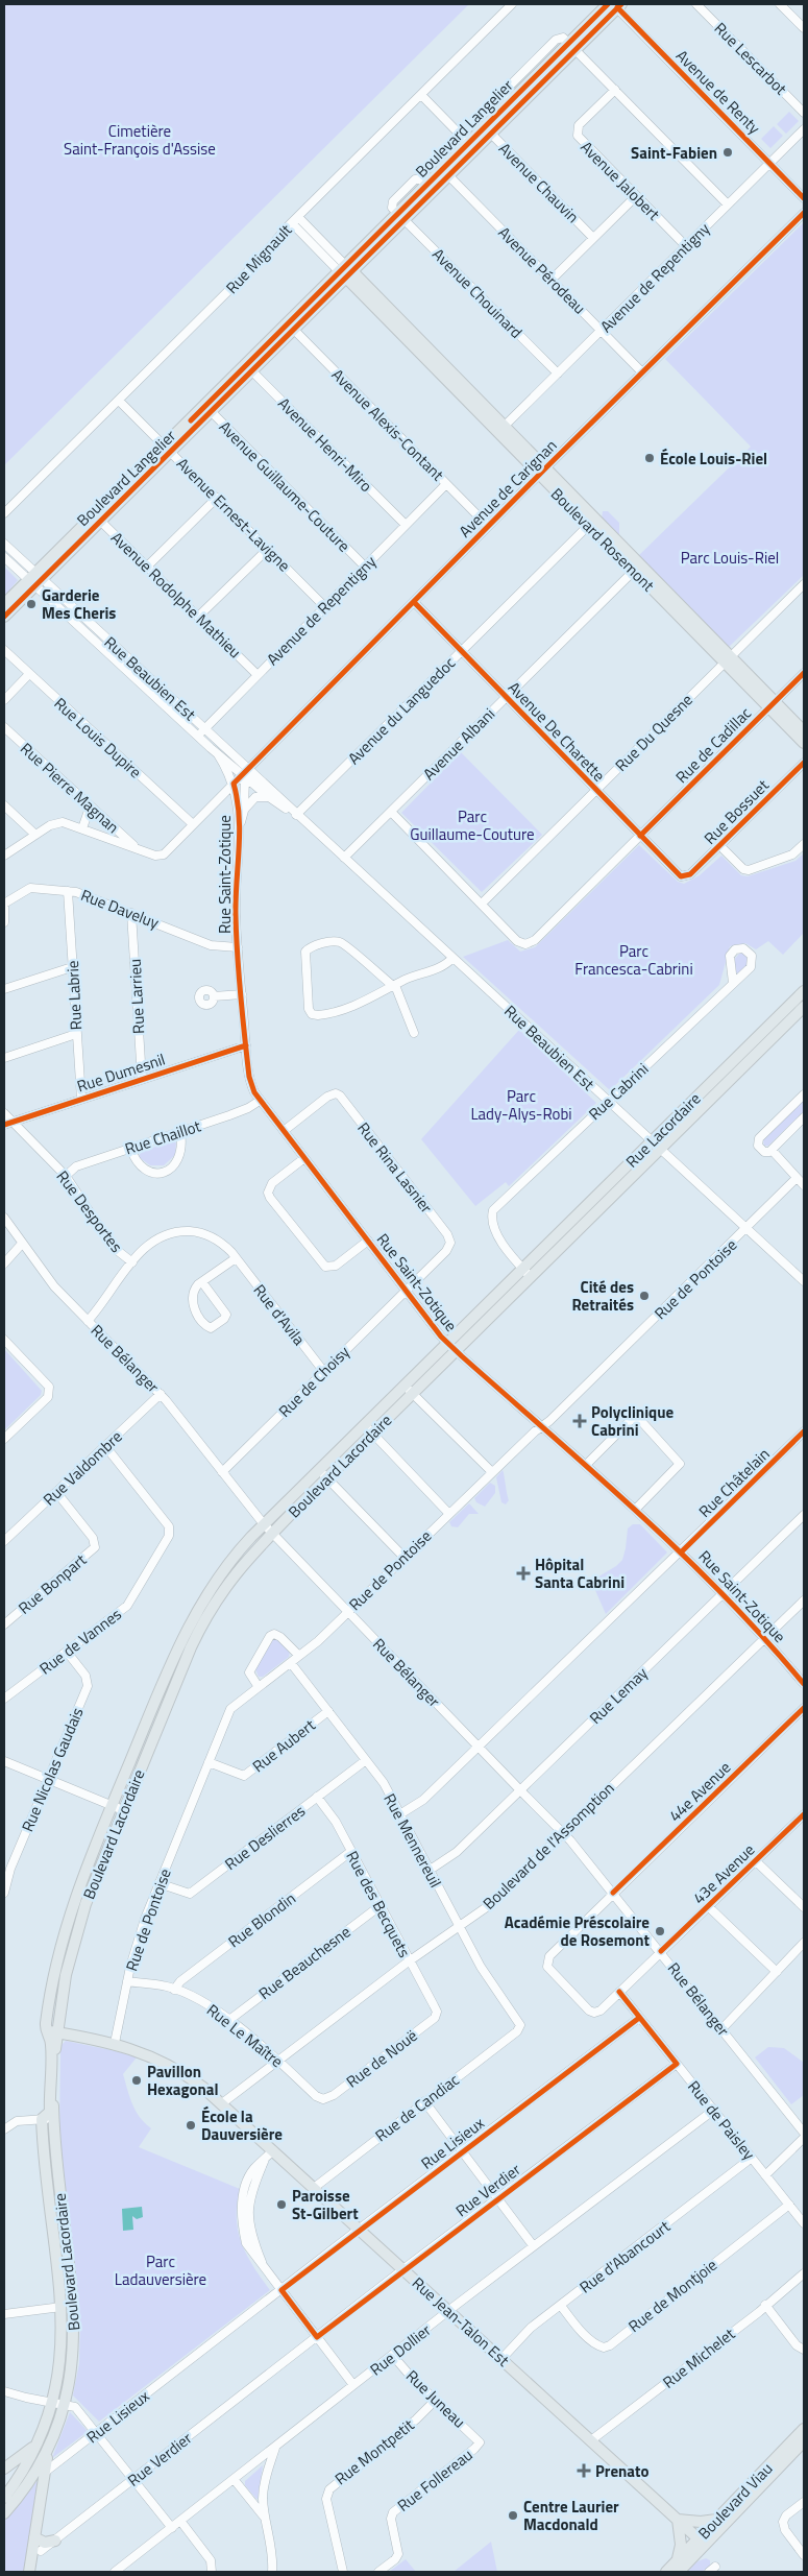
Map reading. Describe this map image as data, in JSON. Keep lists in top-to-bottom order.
{
  "streets": {
    "main road": [
      "Boulevard Langelier",
      "Boulevard Rosemont",
      "Rue Lacordaire",
      "Boulevard Lacordaire",
      "Rue Jean-Talon Est",
      "Boulevard Viau"
    ],
    "street": [
      "Rue Lescarbot",
      "Avenue de Renty",
      "Avenue Jalobert",
      "Avenue Chauvin",
      "Rue Mignault",
      "Avenue Pérodeau",
      "Avenue de Repentigny",
      "Avenue Chouinard",
      "Avenue Alexis-Contant",
      "Avenue Henri-Miro",
      "Avenue Guillaume-Couture",
      "Avenue de Carignan",
      "Avenue Ernest-Lavigne",
      "Avenue Rodolphe Mathieu",
      "Rue Beaubien Est",
      "Avenue du Languedoc",
      "Avenue De Charette",
      "Rue Du Quesne",
      "Rue Louis Dupire",
      "Avenue Albani",
      "Rue de Cadillac",
      "Rue Pierre Magnan",
      "Rue Bossuet",
      "Rue Saint-Zotique",
      "Rue Daveluy",
      "Rue Labrie",
      "Rue Larrieu",
      "Rue Dumesnil",
      "Rue Cabrini",
      "Rue Chaillot",
      "Rue Rina Lasnier",
      "Rue Desportes",
      "Rue de Pontoise",
      "Rue d'Avila",
      "Rue Bélanger",
      "Rue de Choisy",
      "Rue Valdombre",
      "Rue Châtelain",
      "Rue Bonpart",
      "Rue de Vannes",
      "Rue Lemay",
      "Rue Aubert",
      "Rue Nicolas Gaudais",
      "44e Avenue",
      "Rue Deslierres",
      "Rue Mennereuil",
      "Boulevard de l'Assomption",
      "43e Avenue",
      "Rue des Becquets",
      "Rue Blondin",
      "Rue Beauchesne",
      "Rue Le Maître",
      "Rue de Nouë",
      "Rue de Candiac",
      "Rue de Paisley",
      "Rue Lisieux",
      "Rue Verdier",
      "Rue d'Abancourt",
      "Rue de Montjoie",
      "Rue Dollier",
      "Rue Michelet",
      "Rue Juneau",
      "Rue Montpetit",
      "Rue Follereau"
    ]
  },
  "crossings": [
    ["Avenue de Renty", "Boulevard Langelier"],
    ["Avenue de Renty", "Avenue de Repentigny"],
    ["Boulevard Langelier", "Avenue Chauvin"],
    ["Boulevard Langelier", "Avenue Pérodeau"],
    ["Boulevard Langelier", "Avenue Chouinard"],
    ["Boulevard Langelier", "Avenue Alexis-Contant"],
    ["Boulevard Langelier", "Avenue Henri-Miro"],
    ["Boulevard Langelier", "Avenue Guillaume-Couture"],
    ["Boulevard Langelier", "Avenue Ernest-Lavigne"],
    ["Boulevard Langelier", "Boulevard Rosemont"],
    ["Boulevard Langelier", "Avenue Rodolphe Mathieu"],
    ["Boulevard Langelier", "Rue Beaubien Est"],
    ["Avenue Jalobert", "Avenue de Repentigny"],
    ["Rue Mignault", "Avenue Ernest-Lavigne"],
    ["Rue Mignault", "Boulevard Rosemont"],
    ["Avenue Pérodeau", "Avenue de Repentigny"],
    ["Avenue Pérodeau", "Avenue de Carignan"],
    ["Avenue de Repentigny", "Avenue Chouinard"],
    ["Avenue de Repentigny", "Avenue Alexis-Contant"],
    ["Avenue de Repentigny", "Avenue Henri-Miro"],
    ["Avenue de Repentigny", "Avenue Guillaume-Couture"],
    ["Avenue de Repentigny", "Avenue Ernest-Lavigne"],
    ["Avenue de Repentigny", "Boulevard Rosemont"],
    ["Avenue de Repentigny", "Avenue Rodolphe Mathieu"],
    ["Avenue de Repentigny", "Rue Beaubien Est"],
    ["Avenue Alexis-Contant", "Avenue de Carignan"],
    ["Avenue de Carignan", "Boulevard Rosemont"],
    ["Avenue de Carignan", "Rue Beaubien Est"],
    ["Avenue de Carignan", "Avenue De Charette"],
    ["Avenue de Carignan", "Rue Louis Dupire"],
    ["Avenue de Carignan", "Rue Pierre Magnan"],
    ["Avenue de Carignan", "Rue Saint-Zotique"],
    ["Boulevard Rosemont", "Avenue du Languedoc"],
    ["Boulevard Rosemont", "Rue Du Quesne"],
    ["Boulevard Rosemont", "Avenue Albani"],
    ["Boulevard Rosemont", "Rue de Cadillac"],
    ["Rue Beaubien Est", "Avenue du Languedoc"],
    ["Rue Beaubien Est", "Avenue Albani"],
    ["Rue Beaubien Est", "Rue Saint-Zotique"],
    ["Rue Beaubien Est", "Rue Cabrini"],
    ["Rue Beaubien Est", "Rue Lacordaire"],
    ["Rue Beaubien Est", "Rue de Pontoise"],
    ["Avenue du Languedoc", "Avenue De Charette"],
    ["Avenue De Charette", "Rue Du Quesne"],
    ["Avenue De Charette", "Avenue Albani"],
    ["Avenue De Charette", "Rue de Cadillac"],
    ["Avenue De Charette", "Rue Bossuet"],
    ["Rue Du Quesne", "Rue de Cadillac"],
    ["Rue Saint-Zotique", "Rue Daveluy"],
    ["Rue Saint-Zotique", "Rue Dumesnil"],
    ["Rue Saint-Zotique", "Rue Chaillot"],
    ["Rue Saint-Zotique", "Rue Rina Lasnier"],
    ["Rue Saint-Zotique", "Rue de Pontoise"],
    ["Rue Saint-Zotique", "Rue de Choisy"],
    ["Rue Saint-Zotique", "Boulevard Lacordaire"],
    ["Rue Saint-Zotique", "Rue Châtelain"],
    ["Rue Saint-Zotique", "Rue Lemay"],
    ["Rue Saint-Zotique", "Boulevard de l'Assomption"],
    ["Rue Daveluy", "Rue Labrie"],
    ["Rue Daveluy", "Rue Larrieu"],
    ["Rue Labrie", "Rue Dumesnil"],
    ["Rue Larrieu", "Rue Dumesnil"],
    ["Rue Dumesnil", "Rue Desportes"],
    ["Rue Cabrini", "Rue Lacordaire"],
    ["Rue Cabrini", "Boulevard Lacordaire"],
    ["Rue Lacordaire", "Boulevard Lacordaire"],
    ["Rue Chaillot", "Rue Desportes"],
    ["Rue Rina Lasnier", "Rue de Choisy"],
    ["Rue Desportes", "Rue d'Avila"],
    ["Rue de Pontoise", "Rue Bélanger"],
    ["Rue de Pontoise", "Rue Aubert"],
    ["Rue de Pontoise", "Rue Deslierres"],
    ["Rue de Pontoise", "Rue Mennereuil"],
    ["Rue de Pontoise", "Rue Le Maître"],
    ["Rue de Pontoise", "Rue Jean-Talon Est"],
    ["Rue d'Avila", "Rue Bélanger"],
    ["Rue d'Avila", "Rue de Choisy"],
    ["Rue Bélanger", "Rue de Choisy"],
    ["Rue Bélanger", "Boulevard Lacordaire"],
    ["Rue Bélanger", "Rue Valdombre"],
    ["Rue Bélanger", "Rue Châtelain"],
    ["Rue Bélanger", "Rue Lemay"],
    ["Rue Bélanger", "44e Avenue"],
    ["Rue Bélanger", "Boulevard de l'Assomption"],
    ["Rue Bélanger", "43e Avenue"],
    ["Boulevard Lacordaire", "Rue Jean-Talon Est"],
    ["Rue Valdombre", "Rue Bonpart"],
    ["Rue Valdombre", "Rue de Vannes"],
    ["Rue Châtelain", "Rue Mennereuil"],
    ["Rue de Vannes", "Rue Nicolas Gaudais"],
    ["Rue Lemay", "Rue Mennereuil"],
    ["Rue Aubert", "Rue Mennereuil"],
    ["44e Avenue", "43e Avenue"],
    ["44e Avenue", "Rue de Paisley"],
    ["Rue Deslierres", "Rue Mennereuil"],
    ["Rue Deslierres", "Rue des Becquets"],
    ["Rue Mennereuil", "Boulevard de l'Assomption"],
    ["Rue Mennereuil", "Rue de Candiac"],
    ["Boulevard de l'Assomption", "Rue des Becquets"],
    ["Boulevard de l'Assomption", "Rue Le Maître"],
    ["Boulevard de l'Assomption", "Rue Jean-Talon Est"],
    ["43e Avenue", "Rue de Paisley"],
    ["Rue des Becquets", "Rue Blondin"],
    ["Rue des Becquets", "Rue Beauchesne"],
    ["Rue des Becquets", "Rue de Nouë"],
    ["Rue Blondin", "Rue Le Maître"],
    ["Rue Beauchesne", "Rue Le Maître"],
    ["Rue Le Maître", "Rue de Nouë"],
    ["Rue de Candiac", "Rue Jean-Talon Est"],
    ["Rue de Paisley", "Rue Lisieux"],
    ["Rue de Paisley", "Rue Verdier"],
    ["Rue de Paisley", "Rue d'Abancourt"],
    ["Rue de Paisley", "Rue de Montjoie"],
    ["Rue de Paisley", "Rue Dollier"],
    ["Rue Lisieux", "Rue Jean-Talon Est"],
    ["Rue Verdier", "Rue Jean-Talon Est"],
    ["Rue d'Abancourt", "Rue de Montjoie"],
    ["Rue d'Abancourt", "Rue Jean-Talon Est"],
    ["Rue Jean-Talon Est", "Rue Dollier"],
    ["Rue Jean-Talon Est", "Rue Michelet"],
    ["Rue Jean-Talon Est", "Boulevard Viau"],
    ["Rue Dollier", "Rue Juneau"],
    ["Rue Juneau", "Rue Montpetit"],
    ["Rue Juneau", "Rue Follereau"]
  ],
  "parks": [
    "Cimetière Saint-François d'Assise",
    "Parc Louis-Riel",
    "Parc Guillaume-Couture",
    "Parc Francesca-Cabrini",
    "Parc Lady-Alys-Robi",
    "Parc Ladauversière"
  ],
  "places": {
    "other": [
      "Saint-Fabien",
      "École Louis-Riel",
      "Garderie Mes Cheris",
      "Cité des Retraités",
      "Académie Préscolaire de Rosemont",
      "Pavillon Hexagonal",
      "École la Dauversière",
      "Paroisse St-Gilbert",
      "Centre Laurier Macdonald"
    ],
    "health": ["Polyclinique Cabrini", "Hôpital Santa Cabrini", "Prenato"]
  }
}
